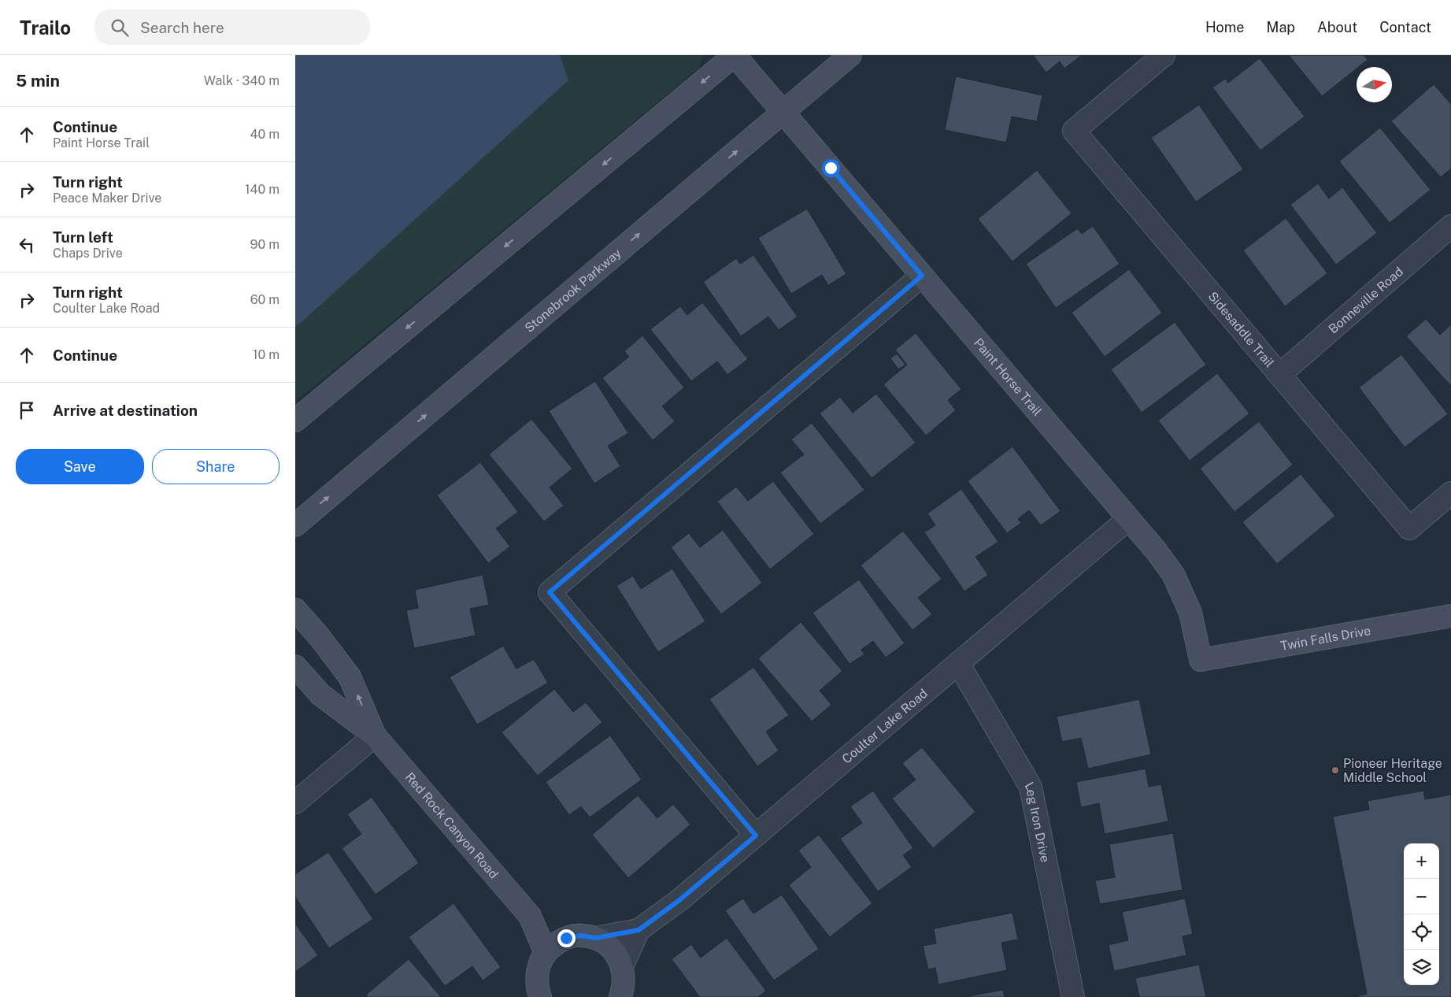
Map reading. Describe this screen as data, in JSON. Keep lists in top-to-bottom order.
{
  "streets": {
    "street": [
      "Stonebrook Parkway",
      "Bonneville Road",
      "Sidesaddle Trail",
      "Paint Horse Trail",
      "Twin Falls Drive",
      "Coulter Lake Road",
      "Leg Iron Drive",
      "Red Rock Canyon Road"
    ]
  },
  "crossings": [
    ["Stonebrook Parkway", "Paint Horse Trail"],
    ["Bonneville Road", "Sidesaddle Trail"],
    ["Paint Horse Trail", "Twin Falls Drive"],
    ["Paint Horse Trail", "Coulter Lake Road"],
    ["Coulter Lake Road", "Leg Iron Drive"]
  ],
  "places": ["Pioneer Heritage Middle School"],
  "north": "right",
  "page": {
    "header": "Trailo",
    "search": "Search here",
    "nav": [
      "Home",
      "Map",
      "About",
      "Contact"
    ],
    "heading": ["5 min", "Walk · 340 m"],
    "list": [
      ["Continue", "Paint Horse Trail", "40 m"],
      ["Turn right", "Peace Maker Drive", "140 m"],
      ["Turn left", "Chaps Drive", "90 m"],
      ["Turn right", "Coulter Lake Road", "60 m"],
      ["Continue", "10 m"],
      "Arrive at destination"
    ],
    "buttons": ["Save", "Share"],
    "map_buttons": ["+", "−"]
  }
}
